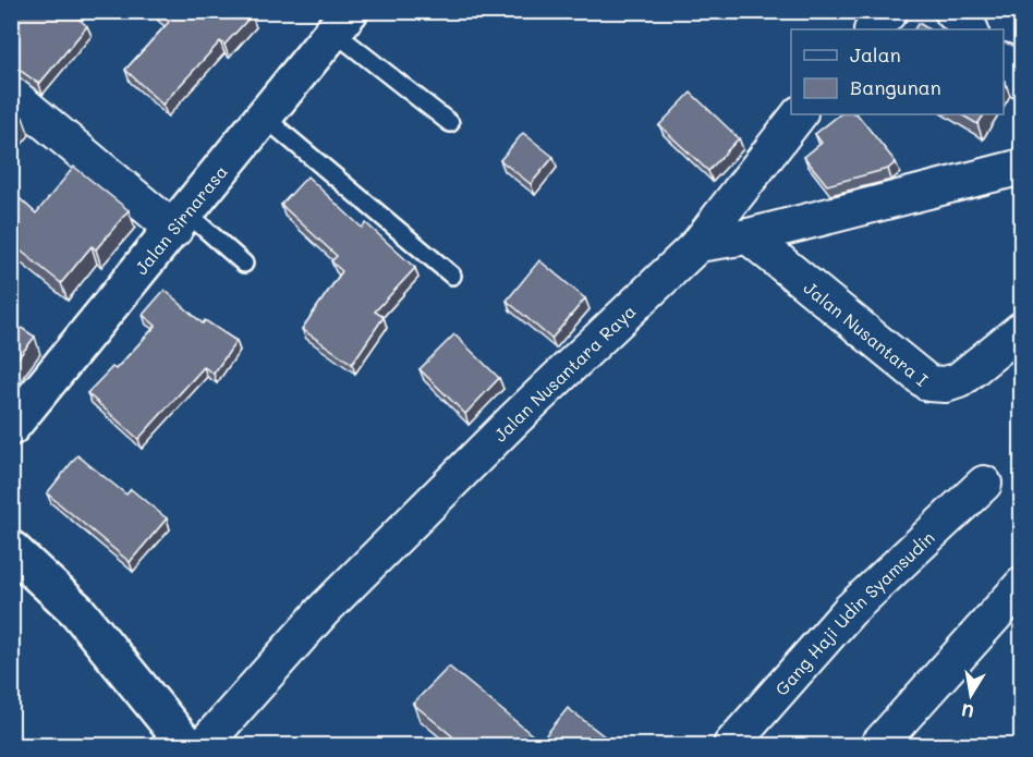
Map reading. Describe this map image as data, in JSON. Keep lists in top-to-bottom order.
{
  "streets": {
    "street": [
      "Jalan Sirnarasa",
      "Jalan Nusantara I",
      "Jalan Nusantara Raya",
      "Gang Haji Udin Syamsudin"
    ]
  },
  "legend": ["Jalan", "Bangunan"],
  "north": "bottom"
}
